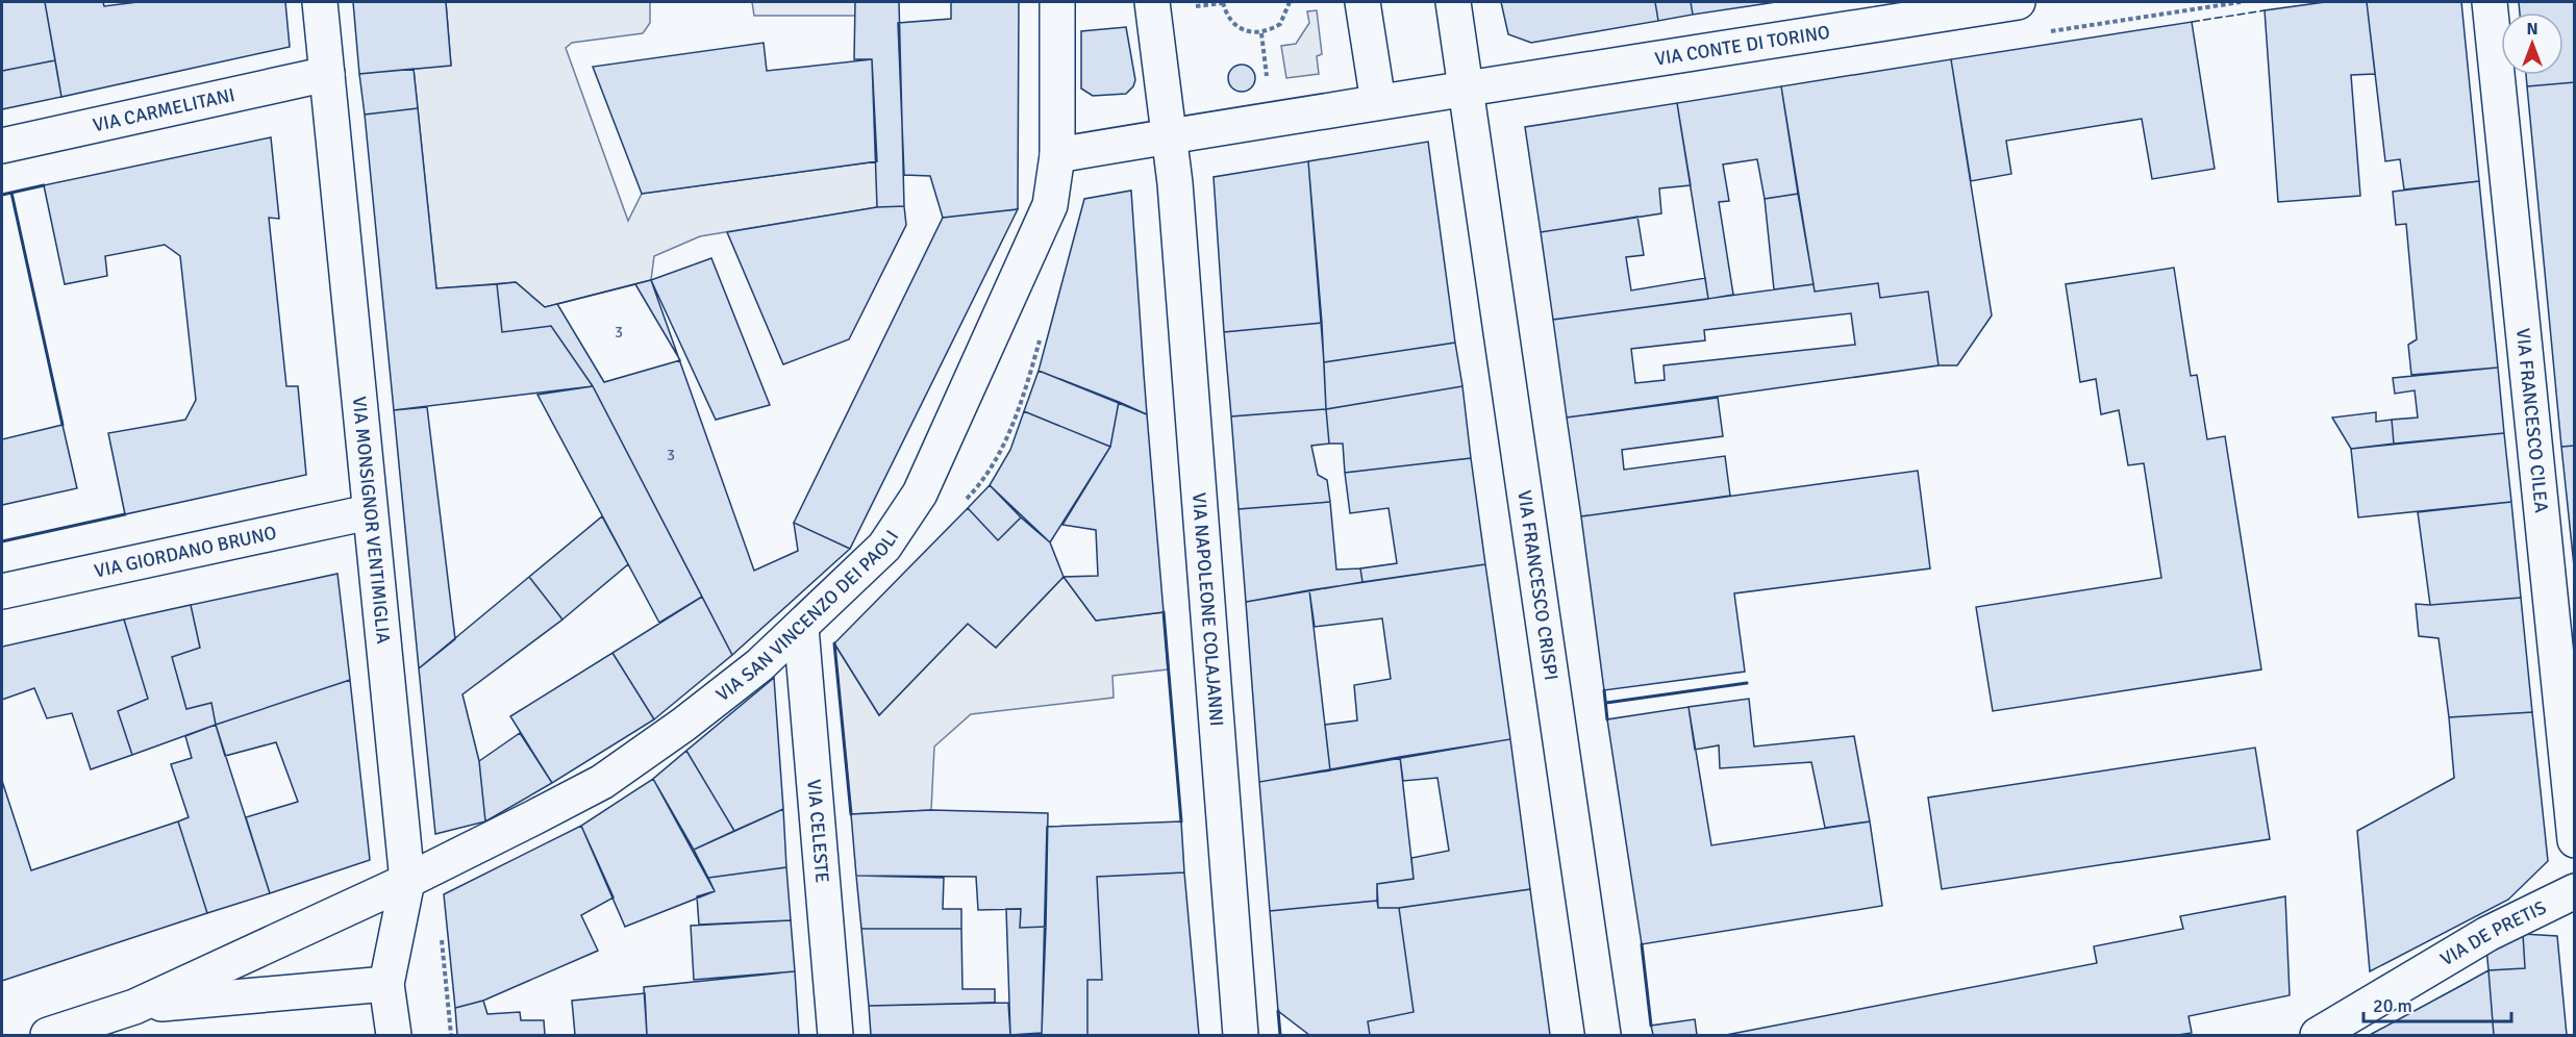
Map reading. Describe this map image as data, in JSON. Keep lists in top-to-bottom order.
{
  "streets": {
    "street": [
      "VIA CONTE DI TORINO",
      "VIA CARMELITANI",
      "VIA FRANCESCO CILEA",
      "VIA MONSIGNOR VENTIMIGLIA",
      "VIA GIORDANO BRUNO",
      "VIA FRANCESCO CRISPI",
      "VIA NAPOLEONE COLAJANNI",
      "VIA SAN VINCENZO DEI PAOLI",
      "VIA CELESTE",
      "VIA DE PRETIS"
    ]
  },
  "crossings": [
    ["VIA CONTE DI TORINO", "VIA FRANCESCO CRISPI"],
    ["VIA CONTE DI TORINO", "VIA NAPOLEONE COLAJANNI"],
    ["VIA CONTE DI TORINO", "VIA SAN VINCENZO DEI PAOLI"],
    ["VIA CARMELITANI", "VIA MONSIGNOR VENTIMIGLIA"],
    ["VIA MONSIGNOR VENTIMIGLIA", "VIA GIORDANO BRUNO"],
    ["VIA MONSIGNOR VENTIMIGLIA", "VIA SAN VINCENZO DEI PAOLI"],
    ["VIA SAN VINCENZO DEI PAOLI", "VIA CELESTE"]
  ],
  "house_numbers": ["3", "3"],
  "scale_bar": "20 m",
  "north": "top"
}
